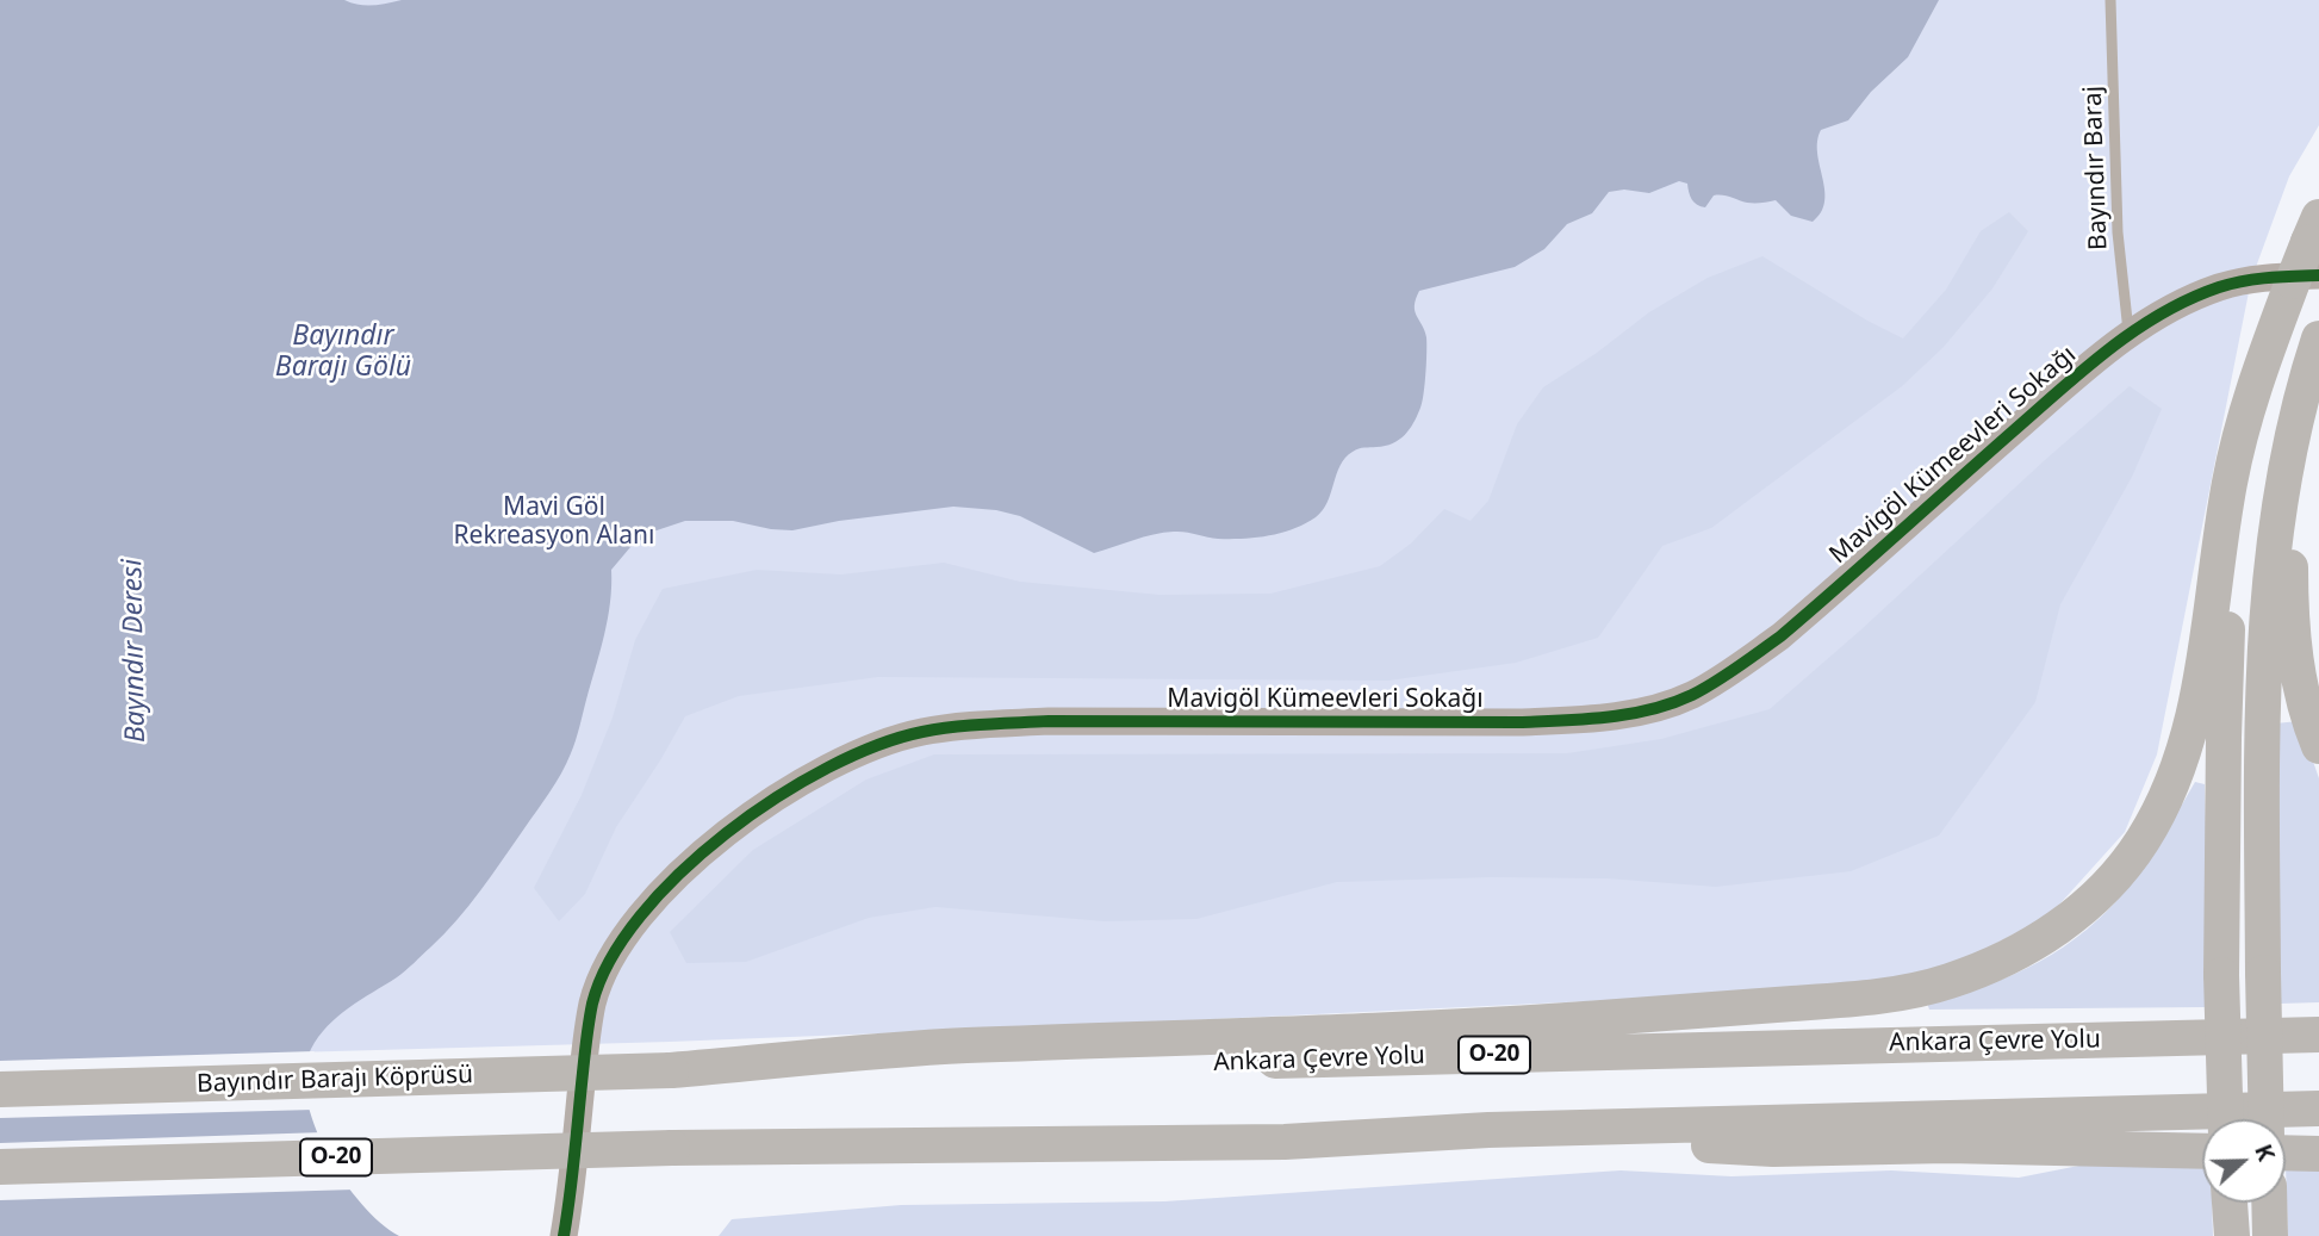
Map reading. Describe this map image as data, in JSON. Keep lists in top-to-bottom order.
{
  "streets": {
    "highway": ["Ankara Çevre Yolu", "O-20", "Bayındır Barajı Köprüsü"],
    "street": ["Mavigöl Kümeevleri Sokağı"],
    "lane": ["Bayındır Baraj"]
  },
  "crossings": [
    ["Bayındır Baraj", "Mavigöl Kümeevleri Sokağı"],
    ["Ankara Çevre Yolu", "Bayındır Barajı Köprüsü"]
  ],
  "water": ["Bayındır Barajı Gölü", "Bayındır Deresi"],
  "parks": ["Mavi Göl Rekreasyon Alanı"],
  "north": "right"
}
